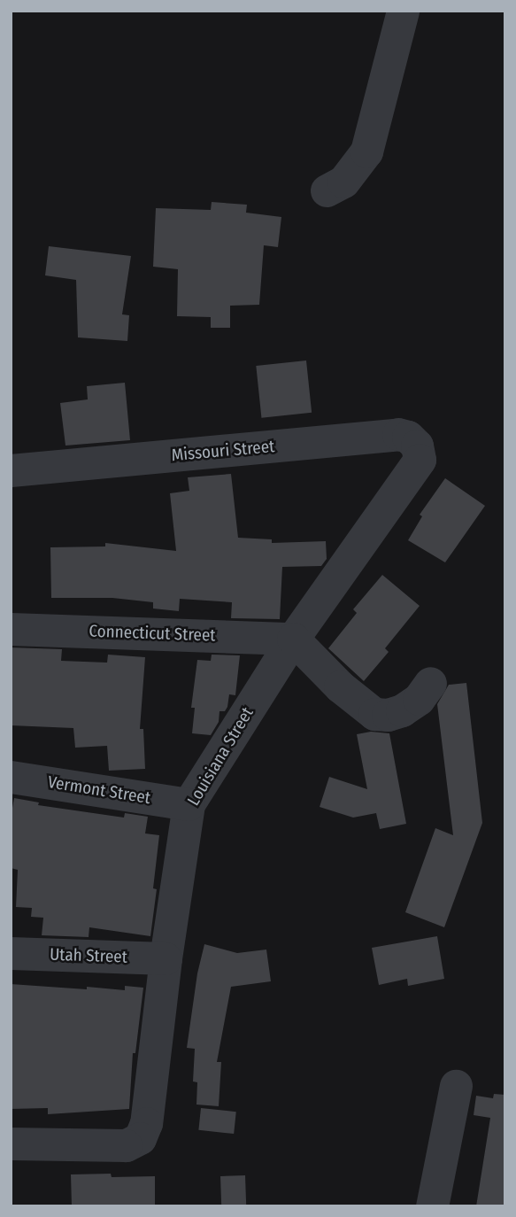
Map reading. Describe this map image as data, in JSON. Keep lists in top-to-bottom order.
{
  "streets": {
    "street": [
      "Missouri Street",
      "Connecticut Street",
      "Louisiana Street",
      "Vermont Street",
      "Utah Street"
    ]
  },
  "crossings": [
    ["Missouri Street", "Louisiana Street"],
    ["Connecticut Street", "Louisiana Street"],
    ["Louisiana Street", "Vermont Street"],
    ["Louisiana Street", "Utah Street"]
  ]
}
